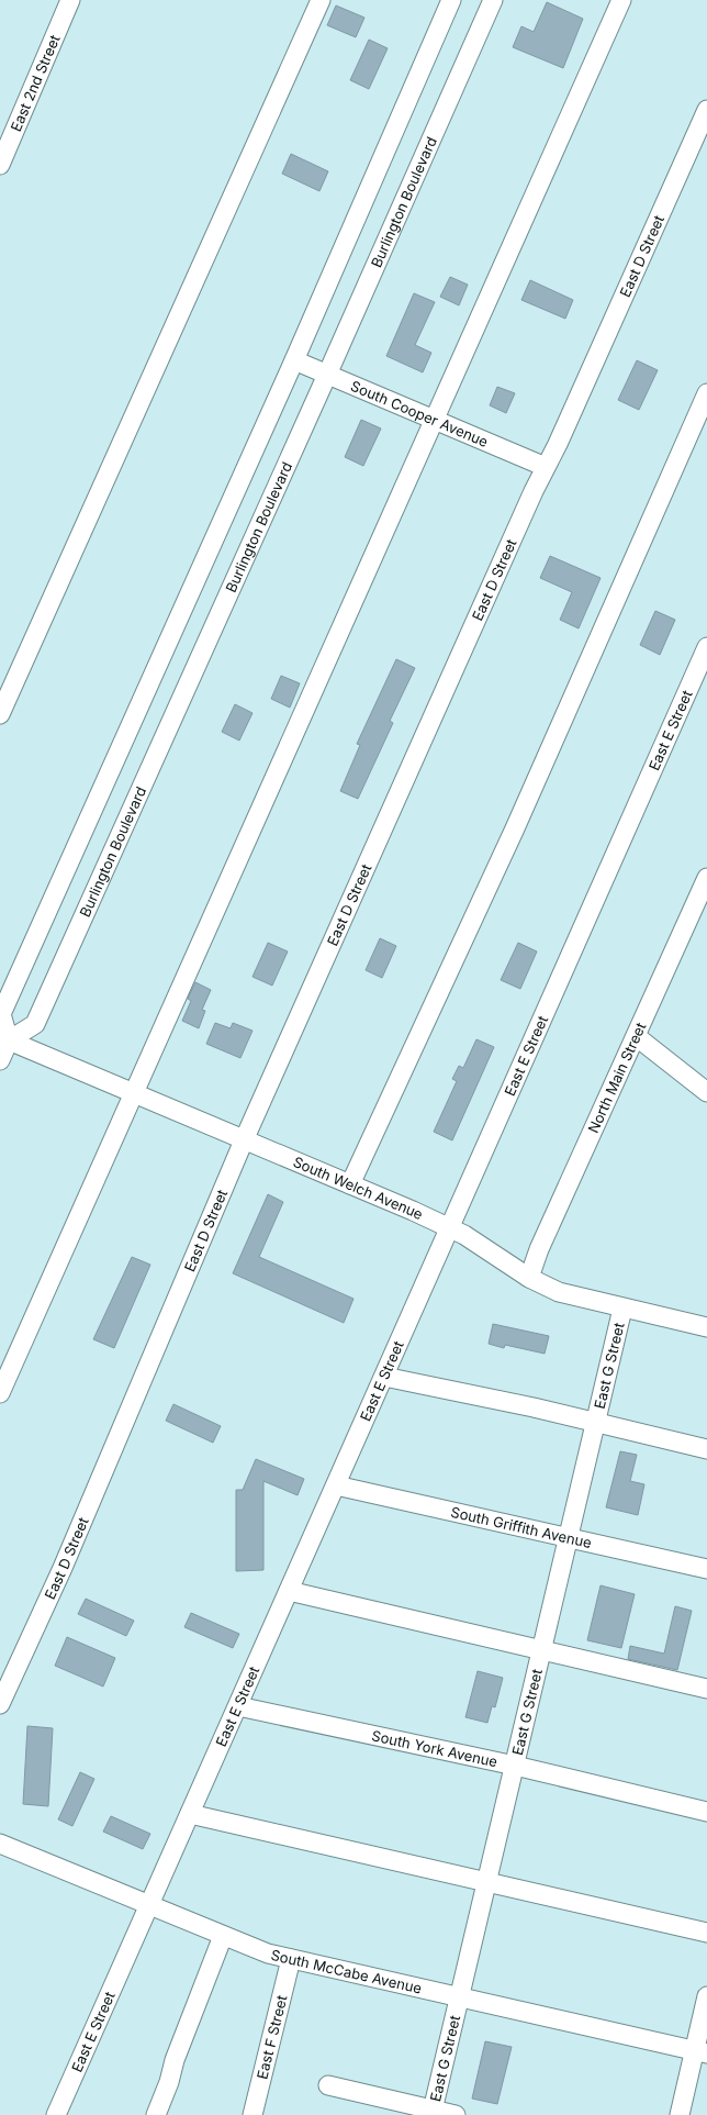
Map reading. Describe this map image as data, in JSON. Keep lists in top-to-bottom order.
{
  "streets": {
    "street": [
      "East 2nd Street",
      "Burlington Boulevard",
      "East D Street",
      "South Cooper Avenue",
      "East E Street",
      "North Main Street",
      "South Welch Avenue",
      "East G Street",
      "South Griffith Avenue",
      "South York Avenue",
      "South McCabe Avenue",
      "East F Street"
    ]
  },
  "crossings": [
    ["Burlington Boulevard", "South Cooper Avenue"],
    ["Burlington Boulevard", "South Welch Avenue"],
    ["East D Street", "South Cooper Avenue"],
    ["East D Street", "South Welch Avenue"],
    ["East E Street", "South Welch Avenue"],
    ["East E Street", "South Griffith Avenue"],
    ["East E Street", "South York Avenue"],
    ["East E Street", "South McCabe Avenue"],
    ["North Main Street", "South Welch Avenue"],
    ["South Welch Avenue", "East G Street"],
    ["East G Street", "South Griffith Avenue"],
    ["East G Street", "South York Avenue"],
    ["East G Street", "South McCabe Avenue"],
    ["South McCabe Avenue", "East F Street"]
  ]
}
